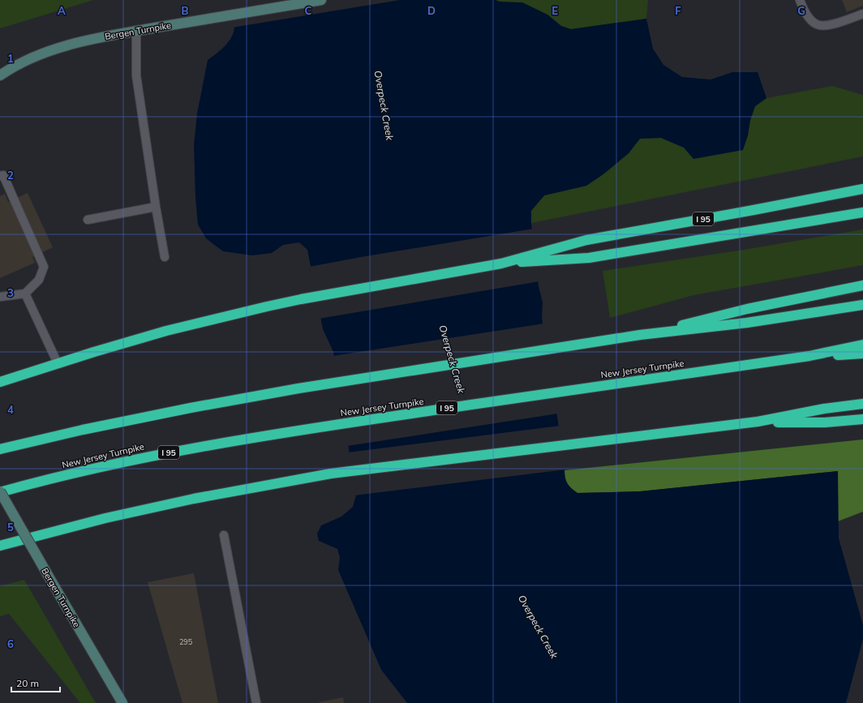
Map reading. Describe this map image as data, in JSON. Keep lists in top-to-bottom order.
{
  "streets": {
    "highway": ["I 95", "New Jersey Turnpike"],
    "main road": ["Bergen Turnpike"]
  },
  "crossings": [
    ["Bergen Turnpike", "New Jersey Turnpike"],
    ["I 95", "New Jersey Turnpike"]
  ],
  "water": ["Overpeck Creek"],
  "house_numbers": ["295"],
  "scale_bar": "20 m",
  "grid": {
    "columns": [
      "A",
      "B",
      "C",
      "D",
      "E",
      "F",
      "G"
    ],
    "rows": [
      "1",
      "2",
      "3",
      "4",
      "5",
      "6"
    ]
  }
}
